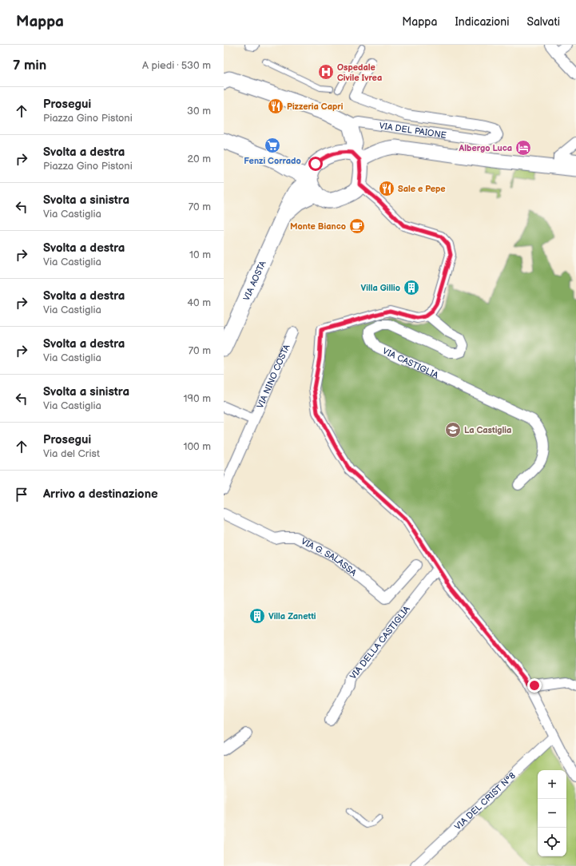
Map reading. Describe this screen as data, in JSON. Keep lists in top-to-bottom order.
{
  "streets": {
    "main road": ["VIA AOSTA"],
    "street": [
      "VIA DEL PAIONE",
      "VIA CASTIGLIA",
      "VIA NINO COSTA",
      "VIA G. SALASSA",
      "VIA DELLA CASTIGLIA",
      "VIA DEL CRIST N°8"
    ]
  },
  "places": {
    "hospital": ["Ospedale Civile Ivrea"],
    "restaurant": ["Pizzeria Capri", "Sale e Pepe"],
    "supermarket": ["Fenzi Corrado"],
    "hotel": ["Albergo Luca"],
    "cafe": ["Monte Bianco"],
    "building": ["Villa Gillio", "Villa Zanetti"],
    "school or university": ["La Castiglia"]
  },
  "page": {
    "header": "Mappa",
    "nav": ["Mappa", "Indicazioni", "Salvati"],
    "heading": ["7 min", "A piedi · 530 m"],
    "list": [
      ["Prosegui", "Piazza Gino Pistoni", "30 m"],
      ["Svolta a destra", "Piazza Gino Pistoni", "20 m"],
      ["Svolta a sinistra", "Via Castiglia", "70 m"],
      ["Svolta a destra", "Via Castiglia", "10 m"],
      ["Svolta a destra", "Via Castiglia", "40 m"],
      ["Svolta a destra", "Via Castiglia", "70 m"],
      ["Svolta a sinistra", "Via Castiglia", "190 m"],
      ["Prosegui", "Via del Crist", "100 m"],
      "Arrivo a destinazione"
    ],
    "map_buttons": ["+", "−"]
  }
}
